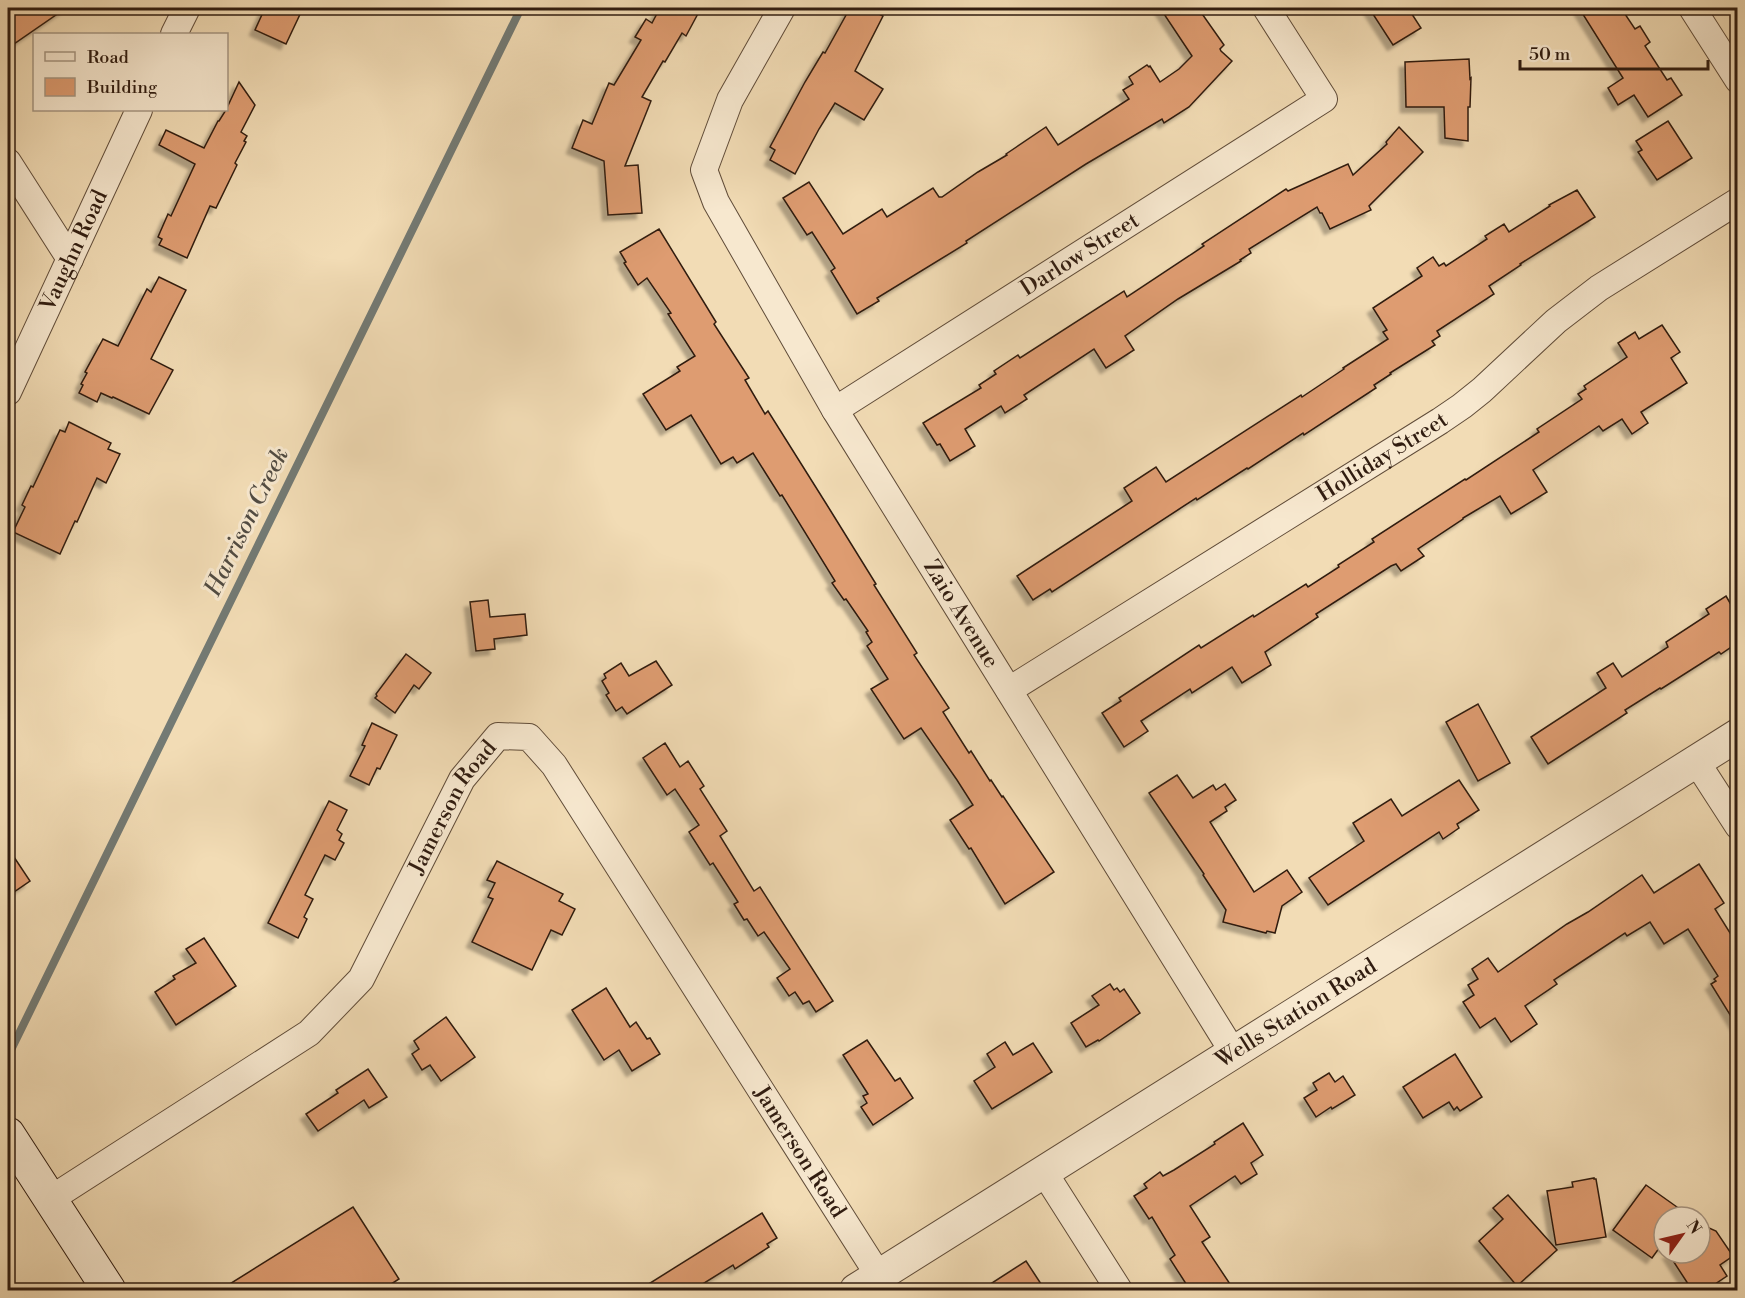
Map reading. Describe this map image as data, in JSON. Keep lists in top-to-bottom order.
{
  "streets": {
    "street": [
      "Vaughn Road",
      "Darlow Street",
      "Holliday Street",
      "Zaio Avenue",
      "Jamerson Road",
      "Wells Station Road"
    ]
  },
  "crossings": [
    ["Darlow Street", "Zaio Avenue"],
    ["Holliday Street", "Zaio Avenue"],
    ["Zaio Avenue", "Wells Station Road"],
    ["Jamerson Road", "Wells Station Road"]
  ],
  "water": ["Harrison Creek"],
  "legend": ["Road", "Building"],
  "scale_bar": "50 m",
  "north": "top right"
}
